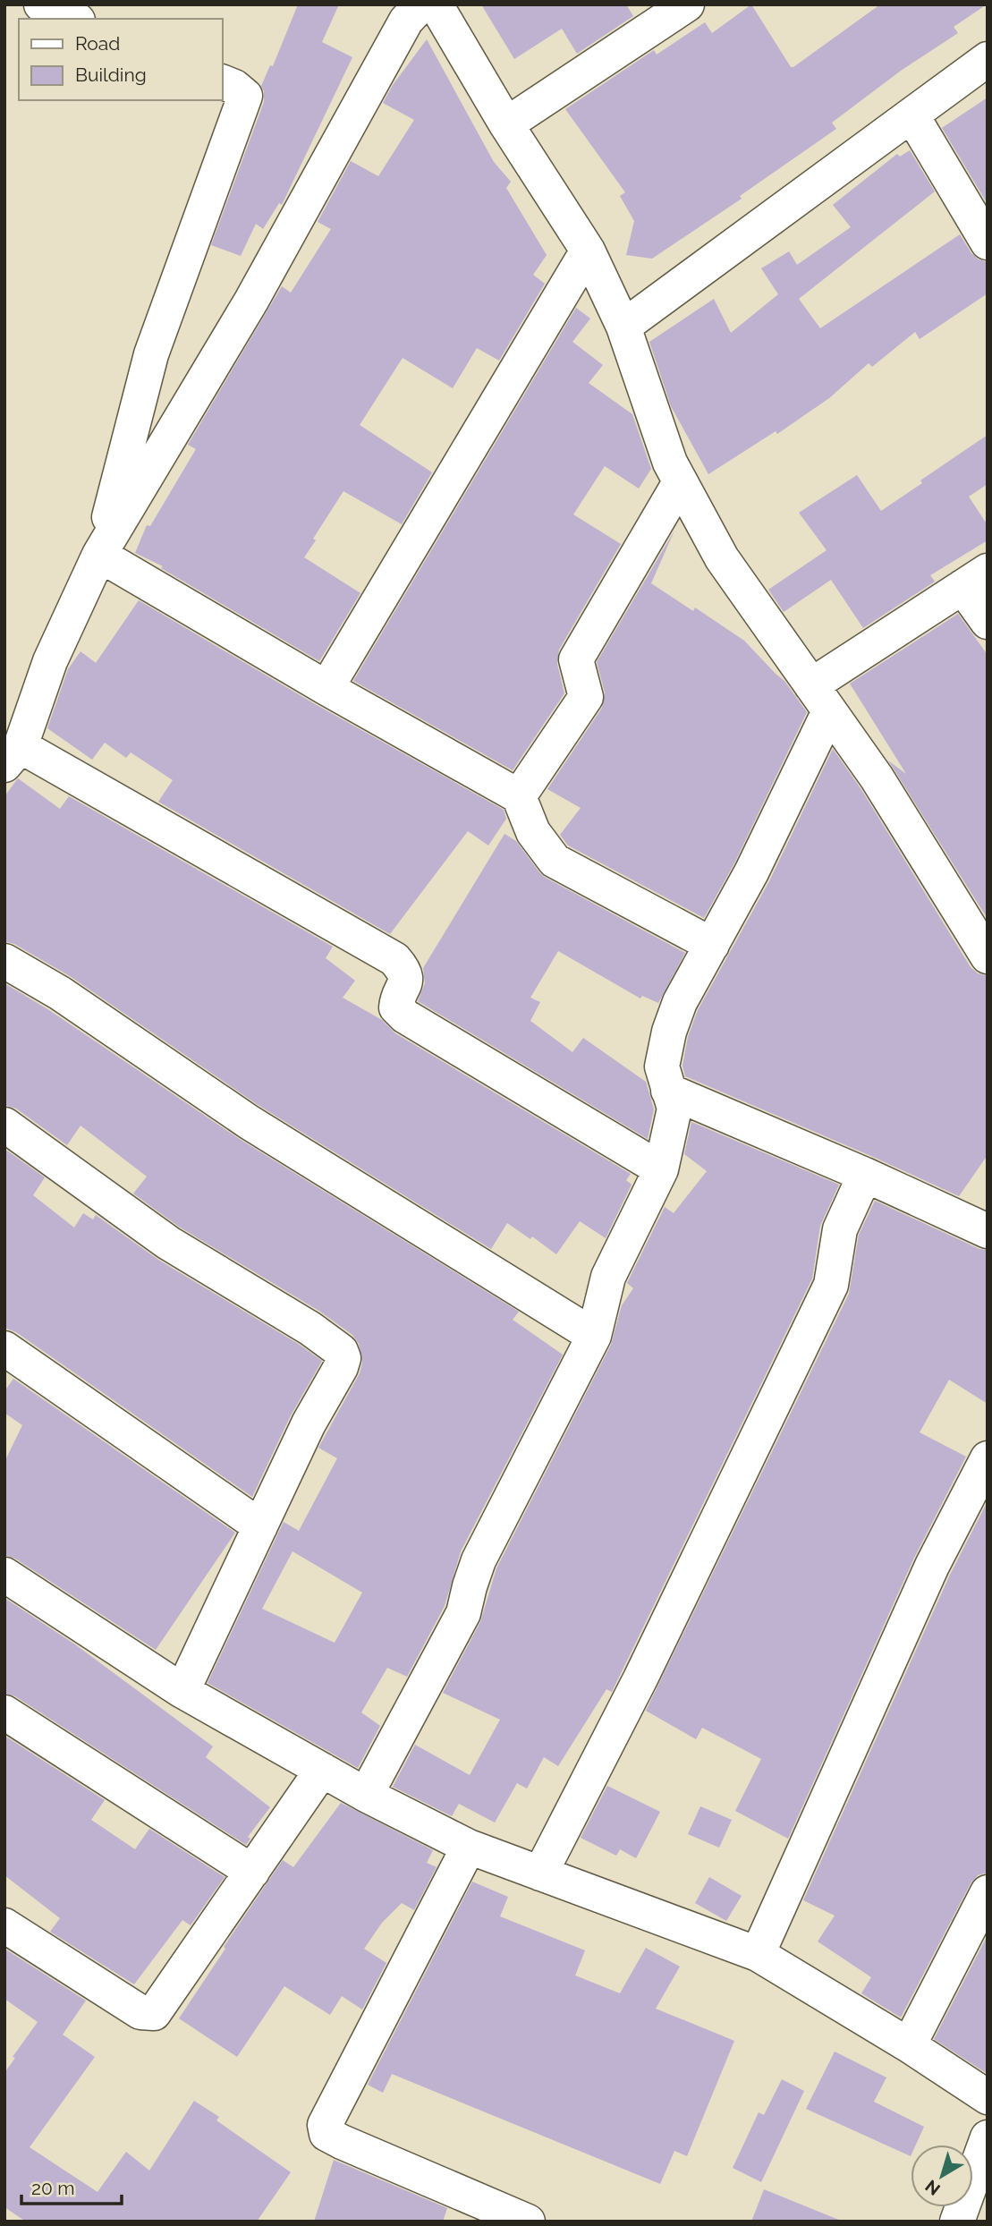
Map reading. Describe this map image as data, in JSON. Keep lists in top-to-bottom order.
{
  "legend": ["Road", "Building"],
  "scale_bar": "20 m",
  "north": "bottom left"
}
